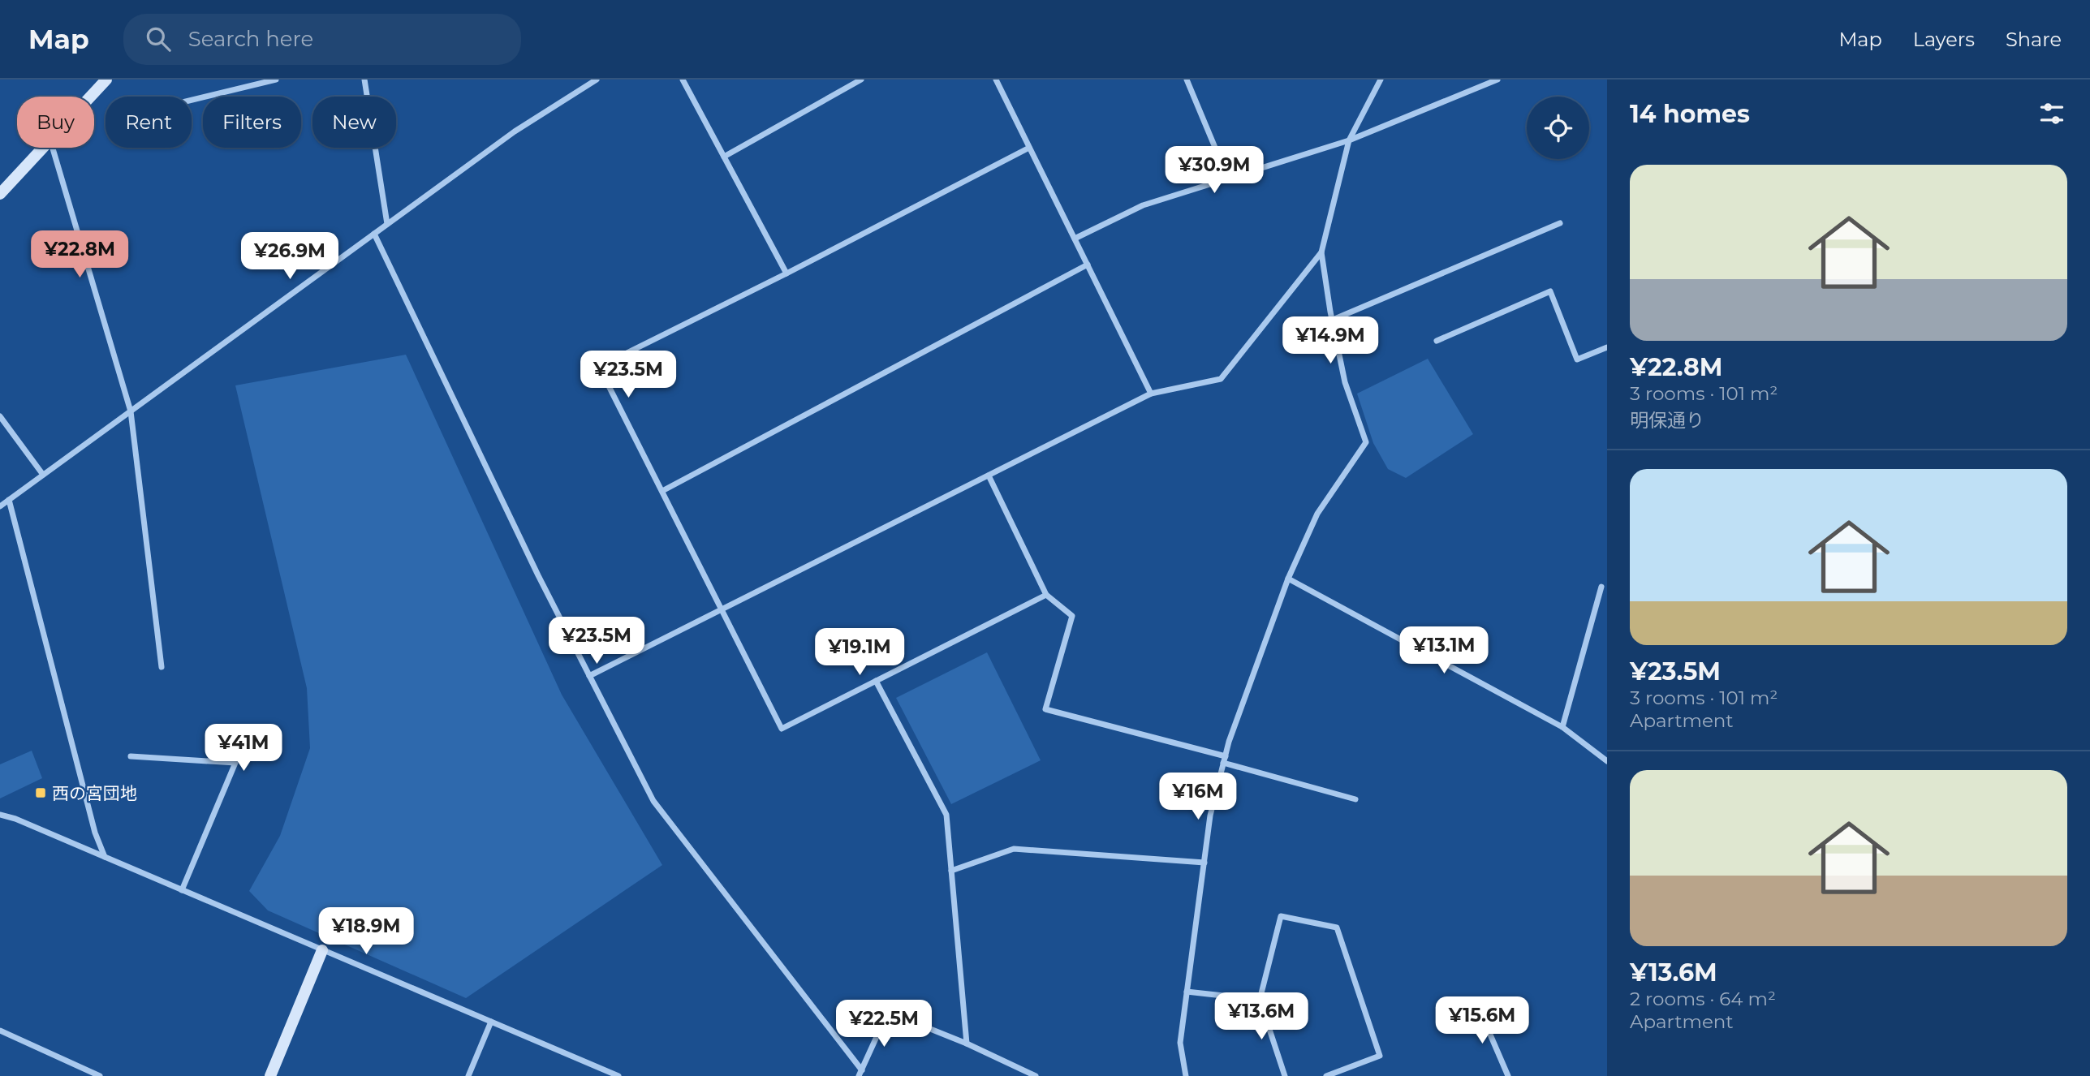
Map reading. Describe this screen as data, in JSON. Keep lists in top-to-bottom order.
{
  "places": {
    "transit": ["西の宮団地"]
  },
  "page": {
    "header": "Map",
    "search": "Search here",
    "nav": ["Map", "Layers", "Share"],
    "heading": "14 homes",
    "chip": [
      "Buy",
      "Rent",
      "Filters",
      "New"
    ],
    "price": [
      "¥30.9M",
      "¥22.8M",
      "¥26.9M",
      "¥14.9M",
      "¥23.5M",
      "¥23.5M",
      "¥13.1M",
      "¥19.1M",
      "¥41M",
      "¥16M",
      "¥18.9M",
      "¥13.6M",
      "¥15.6M",
      "¥22.5M"
    ],
    "list": [
      {
        "name": "¥22.8M",
        "note": "3 rooms · 101 m² · 明保通り"
      },
      {
        "name": "¥23.5M",
        "note": "3 rooms · 101 m² · Apartment"
      },
      {
        "name": "¥13.6M",
        "note": "2 rooms · 64 m² · Apartment"
      }
    ]
  }
}
